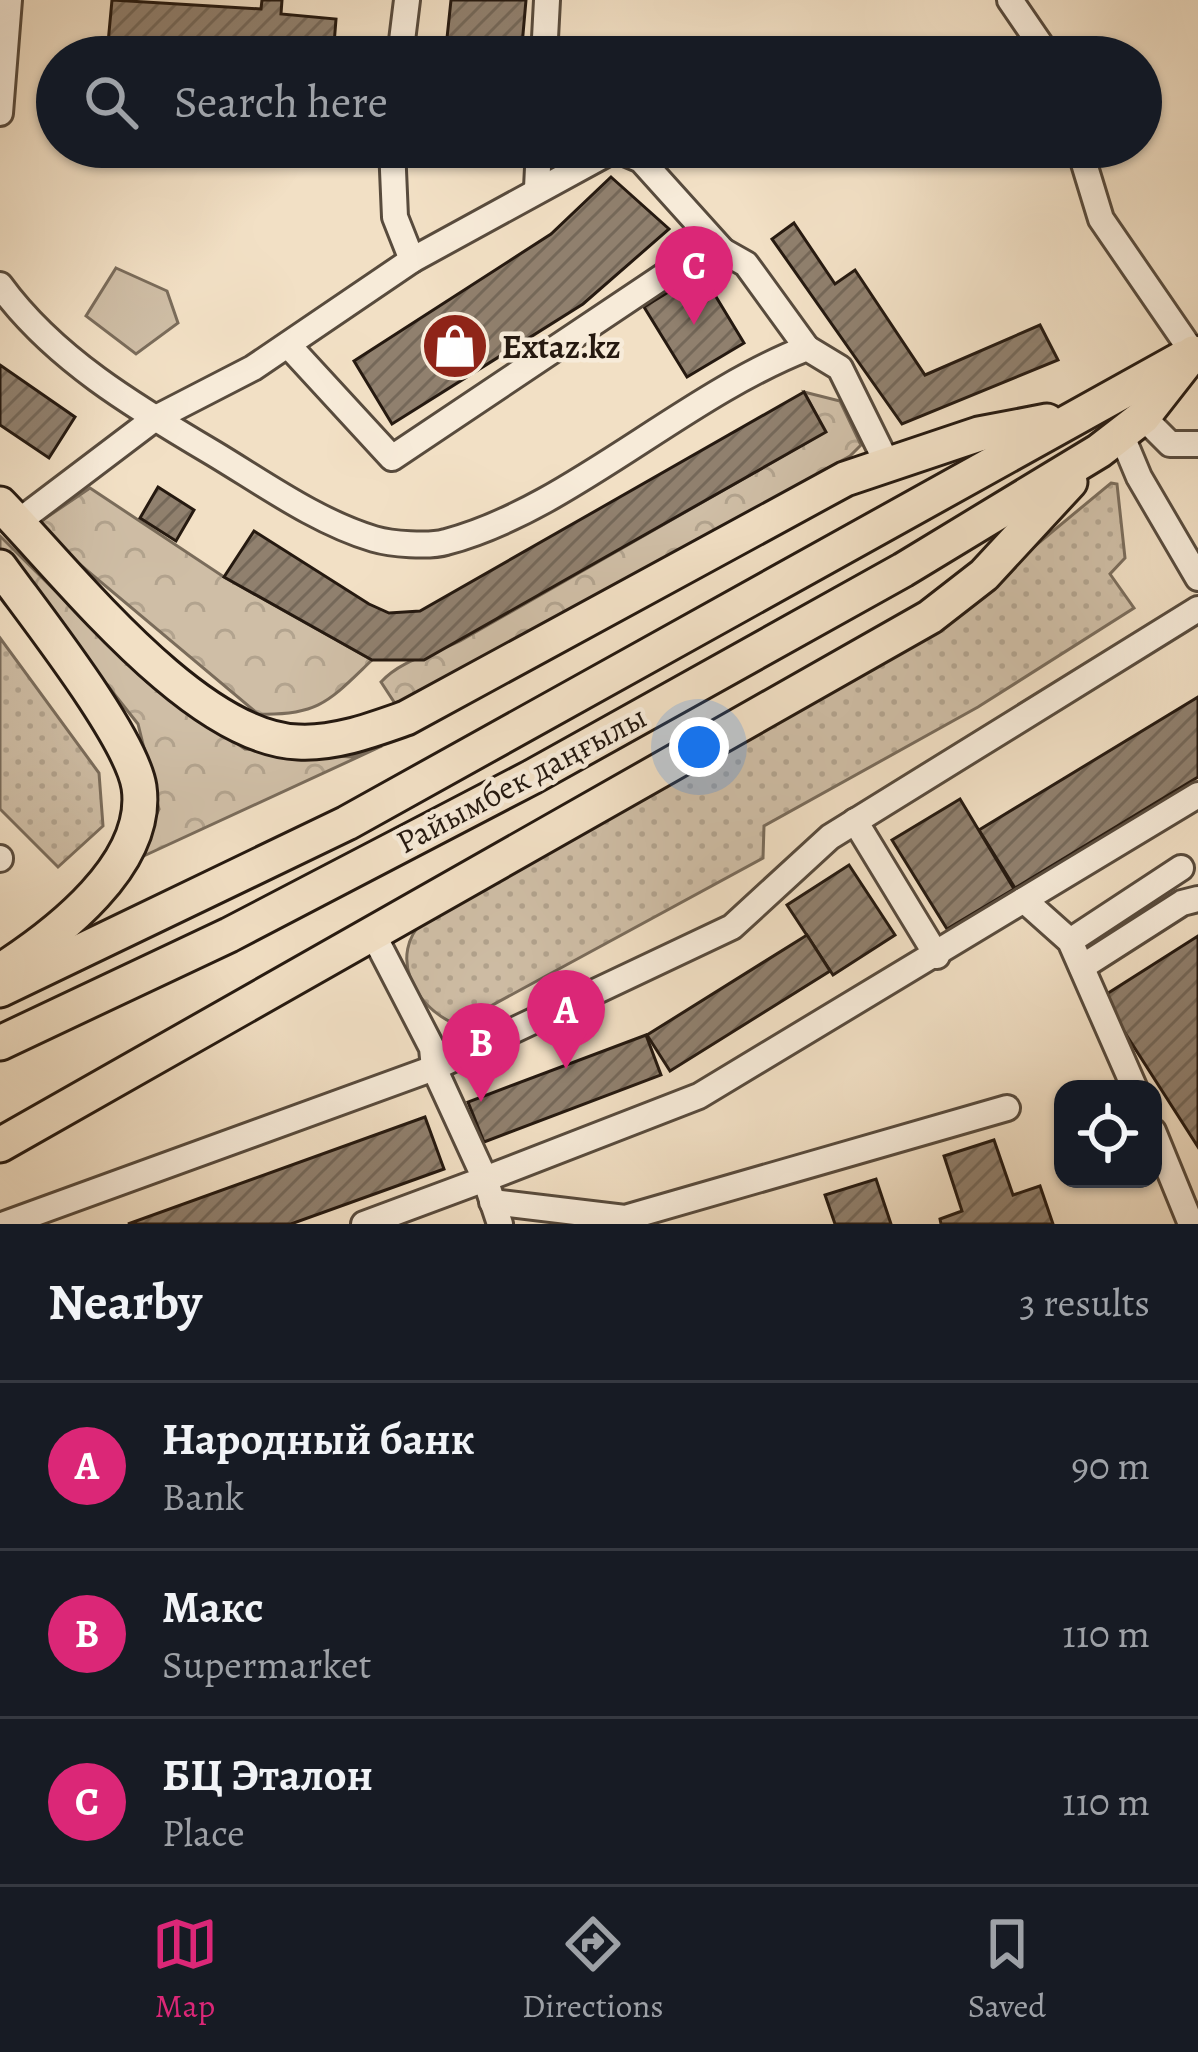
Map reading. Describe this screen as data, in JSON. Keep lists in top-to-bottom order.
{
  "streets": {
    "main road": ["Райымбек даңғылы"]
  },
  "places": {
    "shop": ["Extaz.kz"]
  },
  "page": {
    "search": "Search here",
    "pins": ["C", "A", "B"],
    "heading": ["Nearby", "3 results"],
    "list": [
      {
        "mark": "A",
        "name": "Народный банк",
        "note": "Bank",
        "value": "90 m"
      },
      {
        "mark": "B",
        "name": "Макс",
        "note": "Supermarket",
        "value": "110 m"
      },
      {
        "mark": "C",
        "name": "БЦ Эталон",
        "note": "Place",
        "value": "110 m"
      }
    ],
    "nav": ["Map", "Directions", "Saved"]
  }
}
